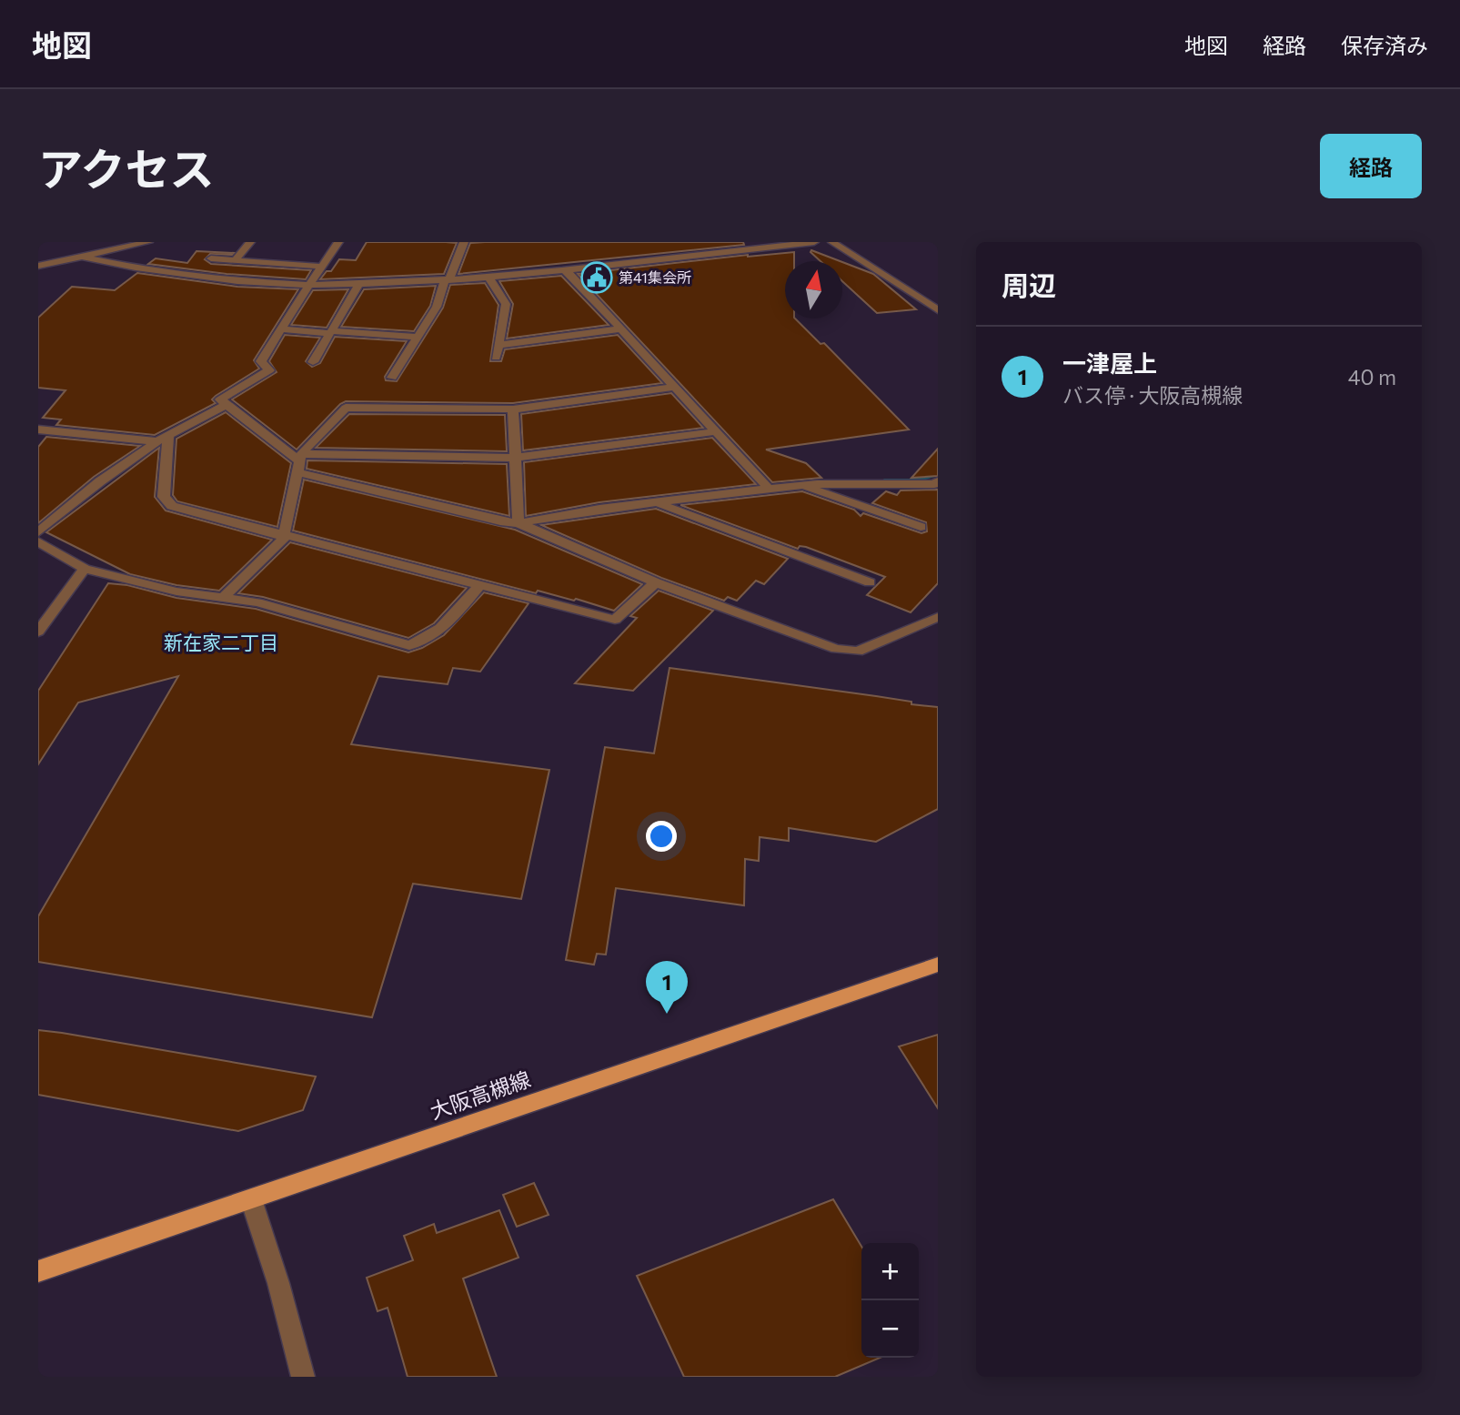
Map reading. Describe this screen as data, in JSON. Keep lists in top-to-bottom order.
{
  "streets": {
    "main road": ["大阪高槻線"]
  },
  "districts": ["新在家二丁目"],
  "places": {
    "public building": ["第41集会所"]
  },
  "north": "top",
  "page": {
    "header": "地図",
    "nav": ["地図", "経路", "保存済み"],
    "title": "アクセス",
    "buttons": "経路",
    "heading": "周辺",
    "list": [
      {
        "mark": "1",
        "name": "一津屋上",
        "note": "バス停 · 大阪高槻線",
        "value": "40 m"
      }
    ],
    "pins": "1",
    "map_buttons": ["+", "−"]
  }
}
